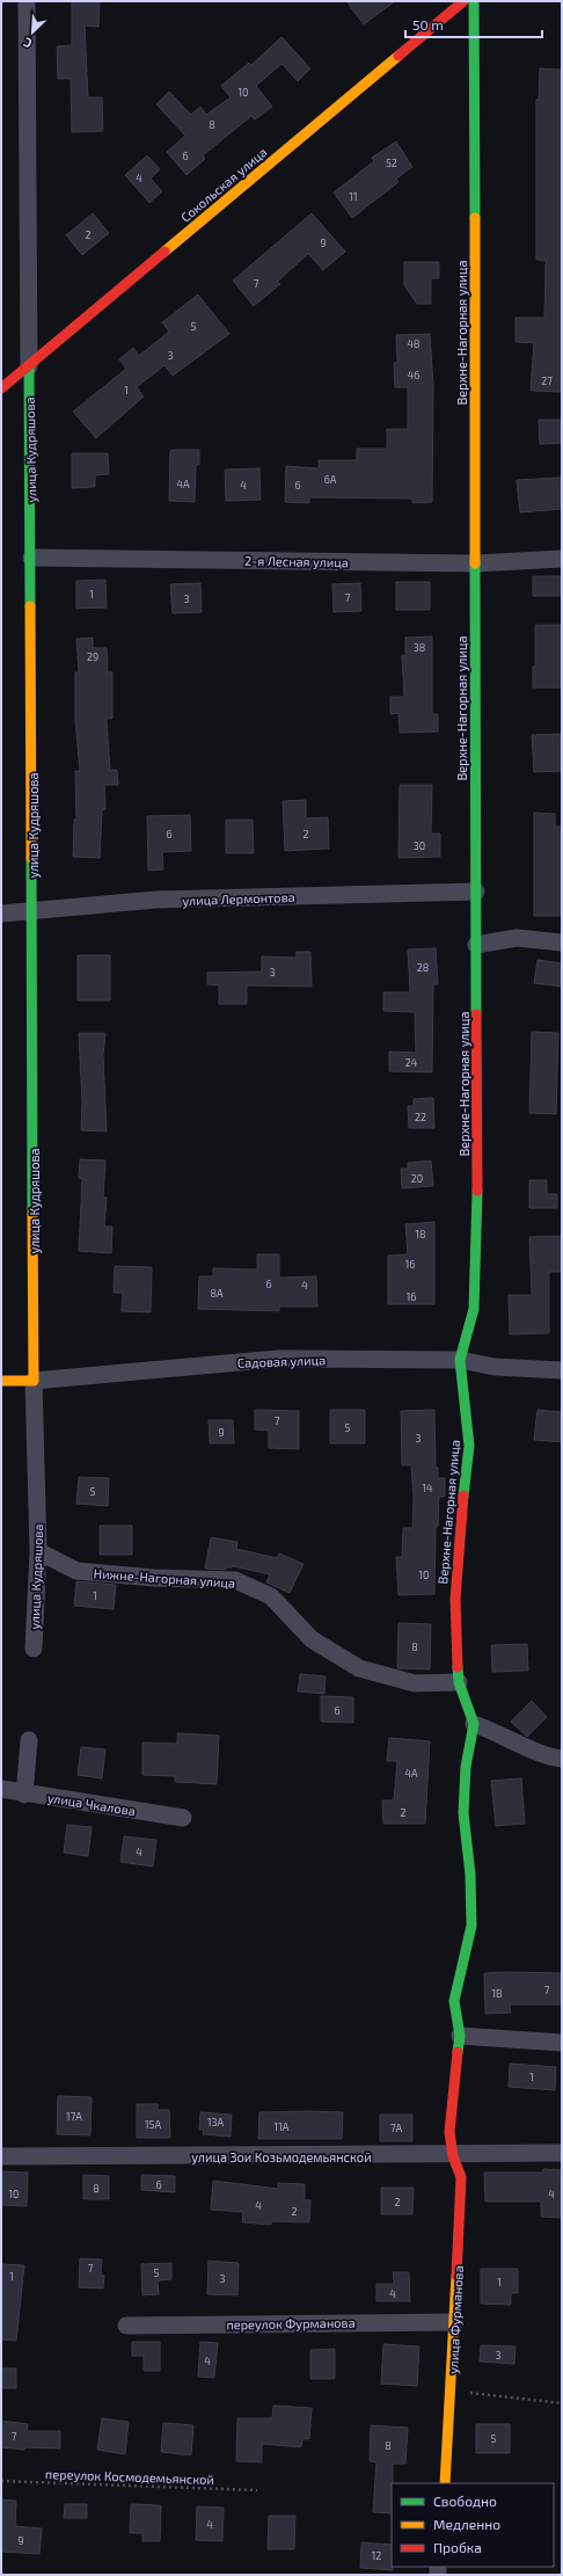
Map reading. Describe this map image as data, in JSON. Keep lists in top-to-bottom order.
{
  "streets": {
    "street": [
      "Сокольская улица",
      "Верхне-Нагорная улица",
      "улица Кудряшова",
      "2-я Лесная улица",
      "улица Лермонтова",
      "Садовая улица",
      "Нижне-Нагорная улица",
      "улица Чкалова",
      "улица Зои Козьмодемьянской",
      "улица Фурманова",
      "переулок Фурманова"
    ],
    "path": ["переулок Космодемьянской"]
  },
  "crossings": [
    ["Сокольская улица", "улица Кудряшова"],
    ["Верхне-Нагорная улица", "2-я Лесная улица"],
    ["Верхне-Нагорная улица", "улица Лермонтова"],
    ["Верхне-Нагорная улица", "Садовая улица"],
    ["Верхне-Нагорная улица", "Нижне-Нагорная улица"],
    ["улица Кудряшова", "2-я Лесная улица"],
    ["улица Кудряшова", "улица Лермонтова"],
    ["улица Кудряшова", "Садовая улица"],
    ["улица Кудряшова", "Нижне-Нагорная улица"],
    ["улица Зои Козьмодемьянской", "улица Фурманова"],
    ["улица Фурманова", "переулок Фурманова"]
  ],
  "house_numbers": [
    "10",
    "8",
    "6",
    "52",
    "4",
    "11",
    "2",
    "9",
    "7",
    "5",
    "48",
    "3",
    "46",
    "27",
    "1",
    "6А",
    "4А",
    "4",
    "6",
    "1",
    "7",
    "3",
    "38",
    "29",
    "6",
    "2",
    "30",
    "28",
    "3",
    "24",
    "22",
    "20",
    "18",
    "16",
    "6",
    "4",
    "8А",
    "16",
    "7",
    "5",
    "9",
    "3",
    "14",
    "5",
    "10",
    "1",
    "8",
    "6",
    "4А",
    "2",
    "4",
    "7",
    "1В",
    "1",
    "17А",
    "13А",
    "15А",
    "11А",
    "7А",
    "6",
    "8",
    "10",
    "4",
    "2",
    "4",
    "2",
    "7",
    "5",
    "1",
    "3",
    "1",
    "4",
    "3",
    "4",
    "7",
    "5",
    "8",
    "4",
    "9",
    "12"
  ],
  "legend": ["Свободно", "Медленно", "Пробка"],
  "scale_bar": "50 m",
  "north": "bottom left"
}
